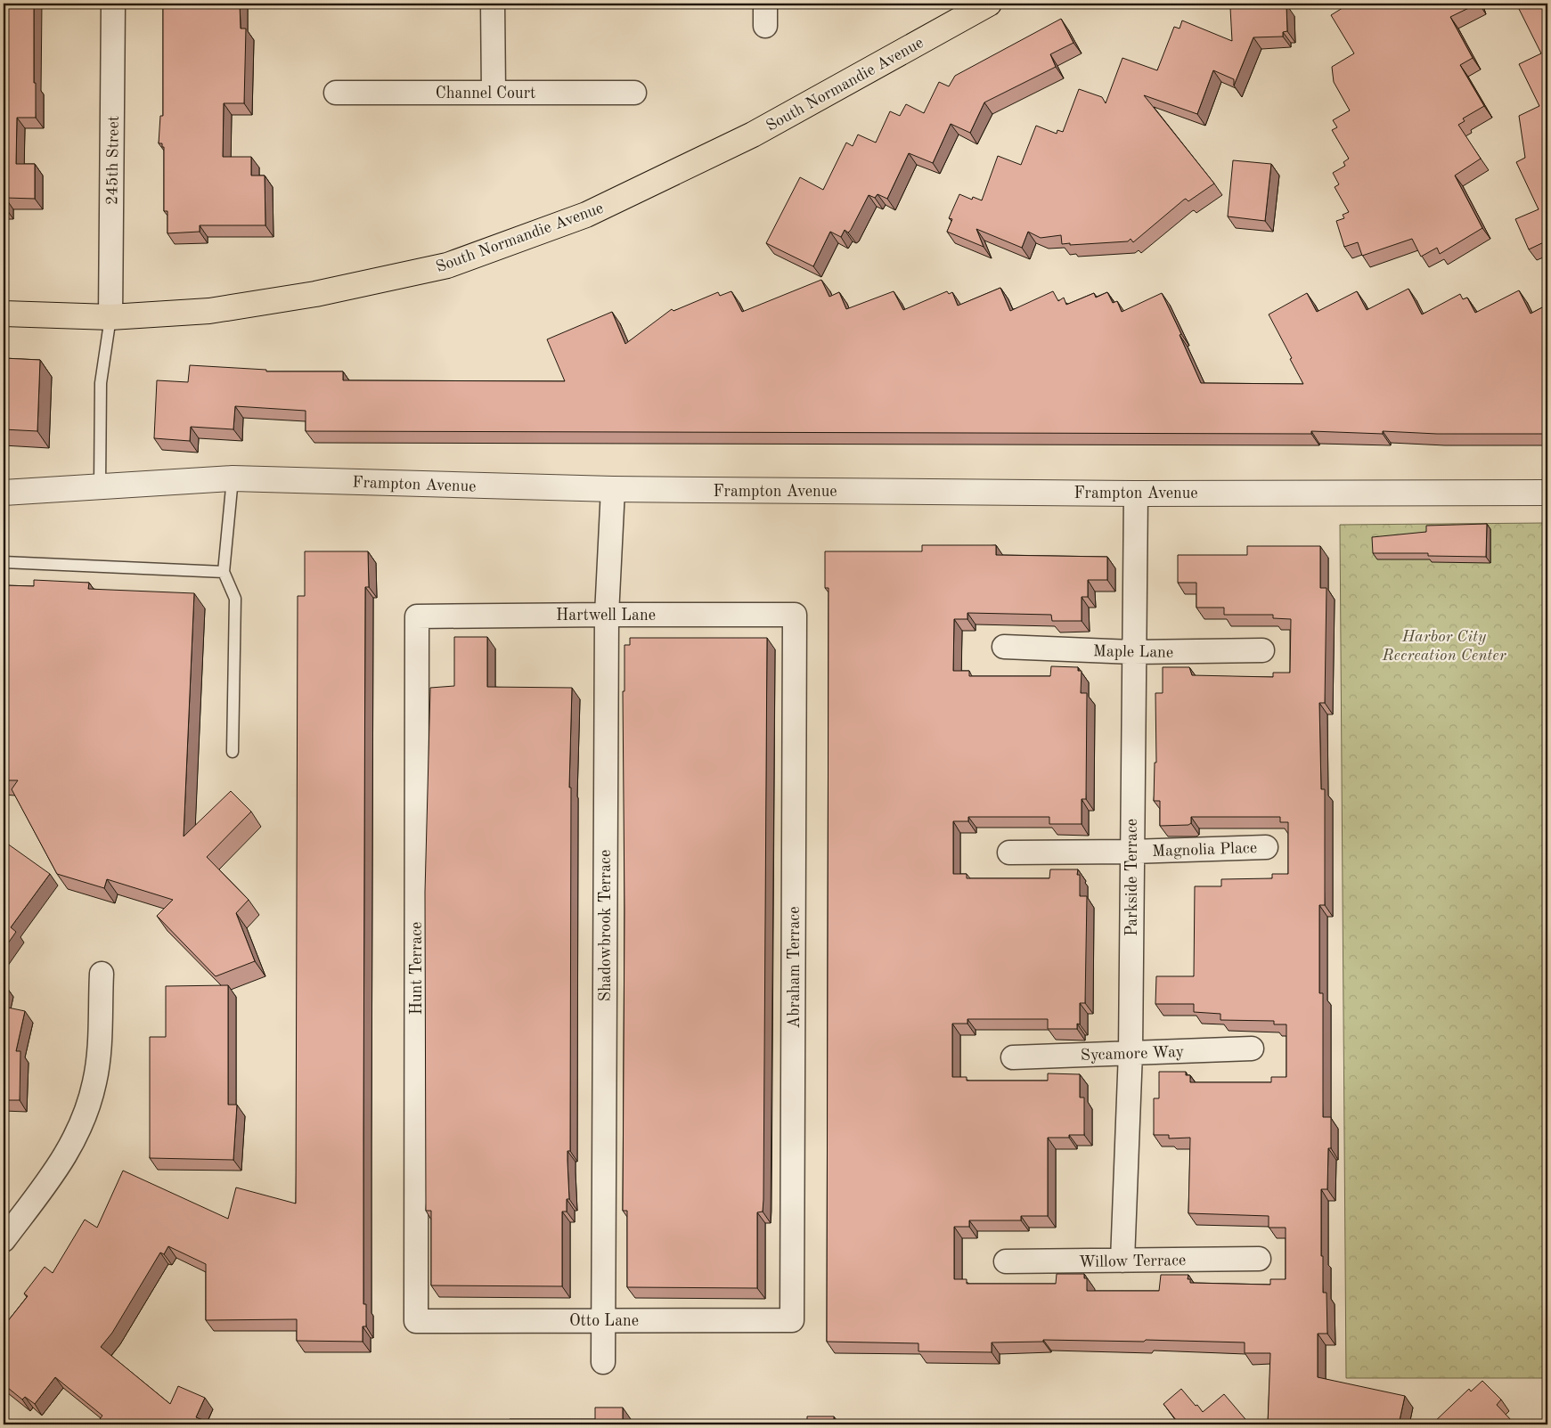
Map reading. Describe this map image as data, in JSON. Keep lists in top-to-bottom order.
{
  "streets": {
    "main road": ["South Normandie Avenue"],
    "street": [
      "Channel Court",
      "245th Street",
      "Frampton Avenue",
      "Hartwell Lane",
      "Maple Lane",
      "Magnolia Place",
      "Parkside Terrace",
      "Shadowbrook Terrace",
      "Abraham Terrace",
      "Hunt Terrace",
      "Sycamore Way",
      "Willow Terrace",
      "Otto Lane"
    ]
  },
  "crossings": [
    ["South Normandie Avenue", "245th Street"],
    ["Frampton Avenue", "Parkside Terrace"],
    ["Frampton Avenue", "Shadowbrook Terrace"],
    ["Hartwell Lane", "Shadowbrook Terrace"],
    ["Hartwell Lane", "Abraham Terrace"],
    ["Hartwell Lane", "Hunt Terrace"],
    ["Maple Lane", "Parkside Terrace"],
    ["Magnolia Place", "Parkside Terrace"],
    ["Parkside Terrace", "Sycamore Way"],
    ["Parkside Terrace", "Willow Terrace"],
    ["Shadowbrook Terrace", "Otto Lane"],
    ["Abraham Terrace", "Otto Lane"],
    ["Hunt Terrace", "Otto Lane"]
  ],
  "parks": ["Harbor City Recreation Center"]
}
